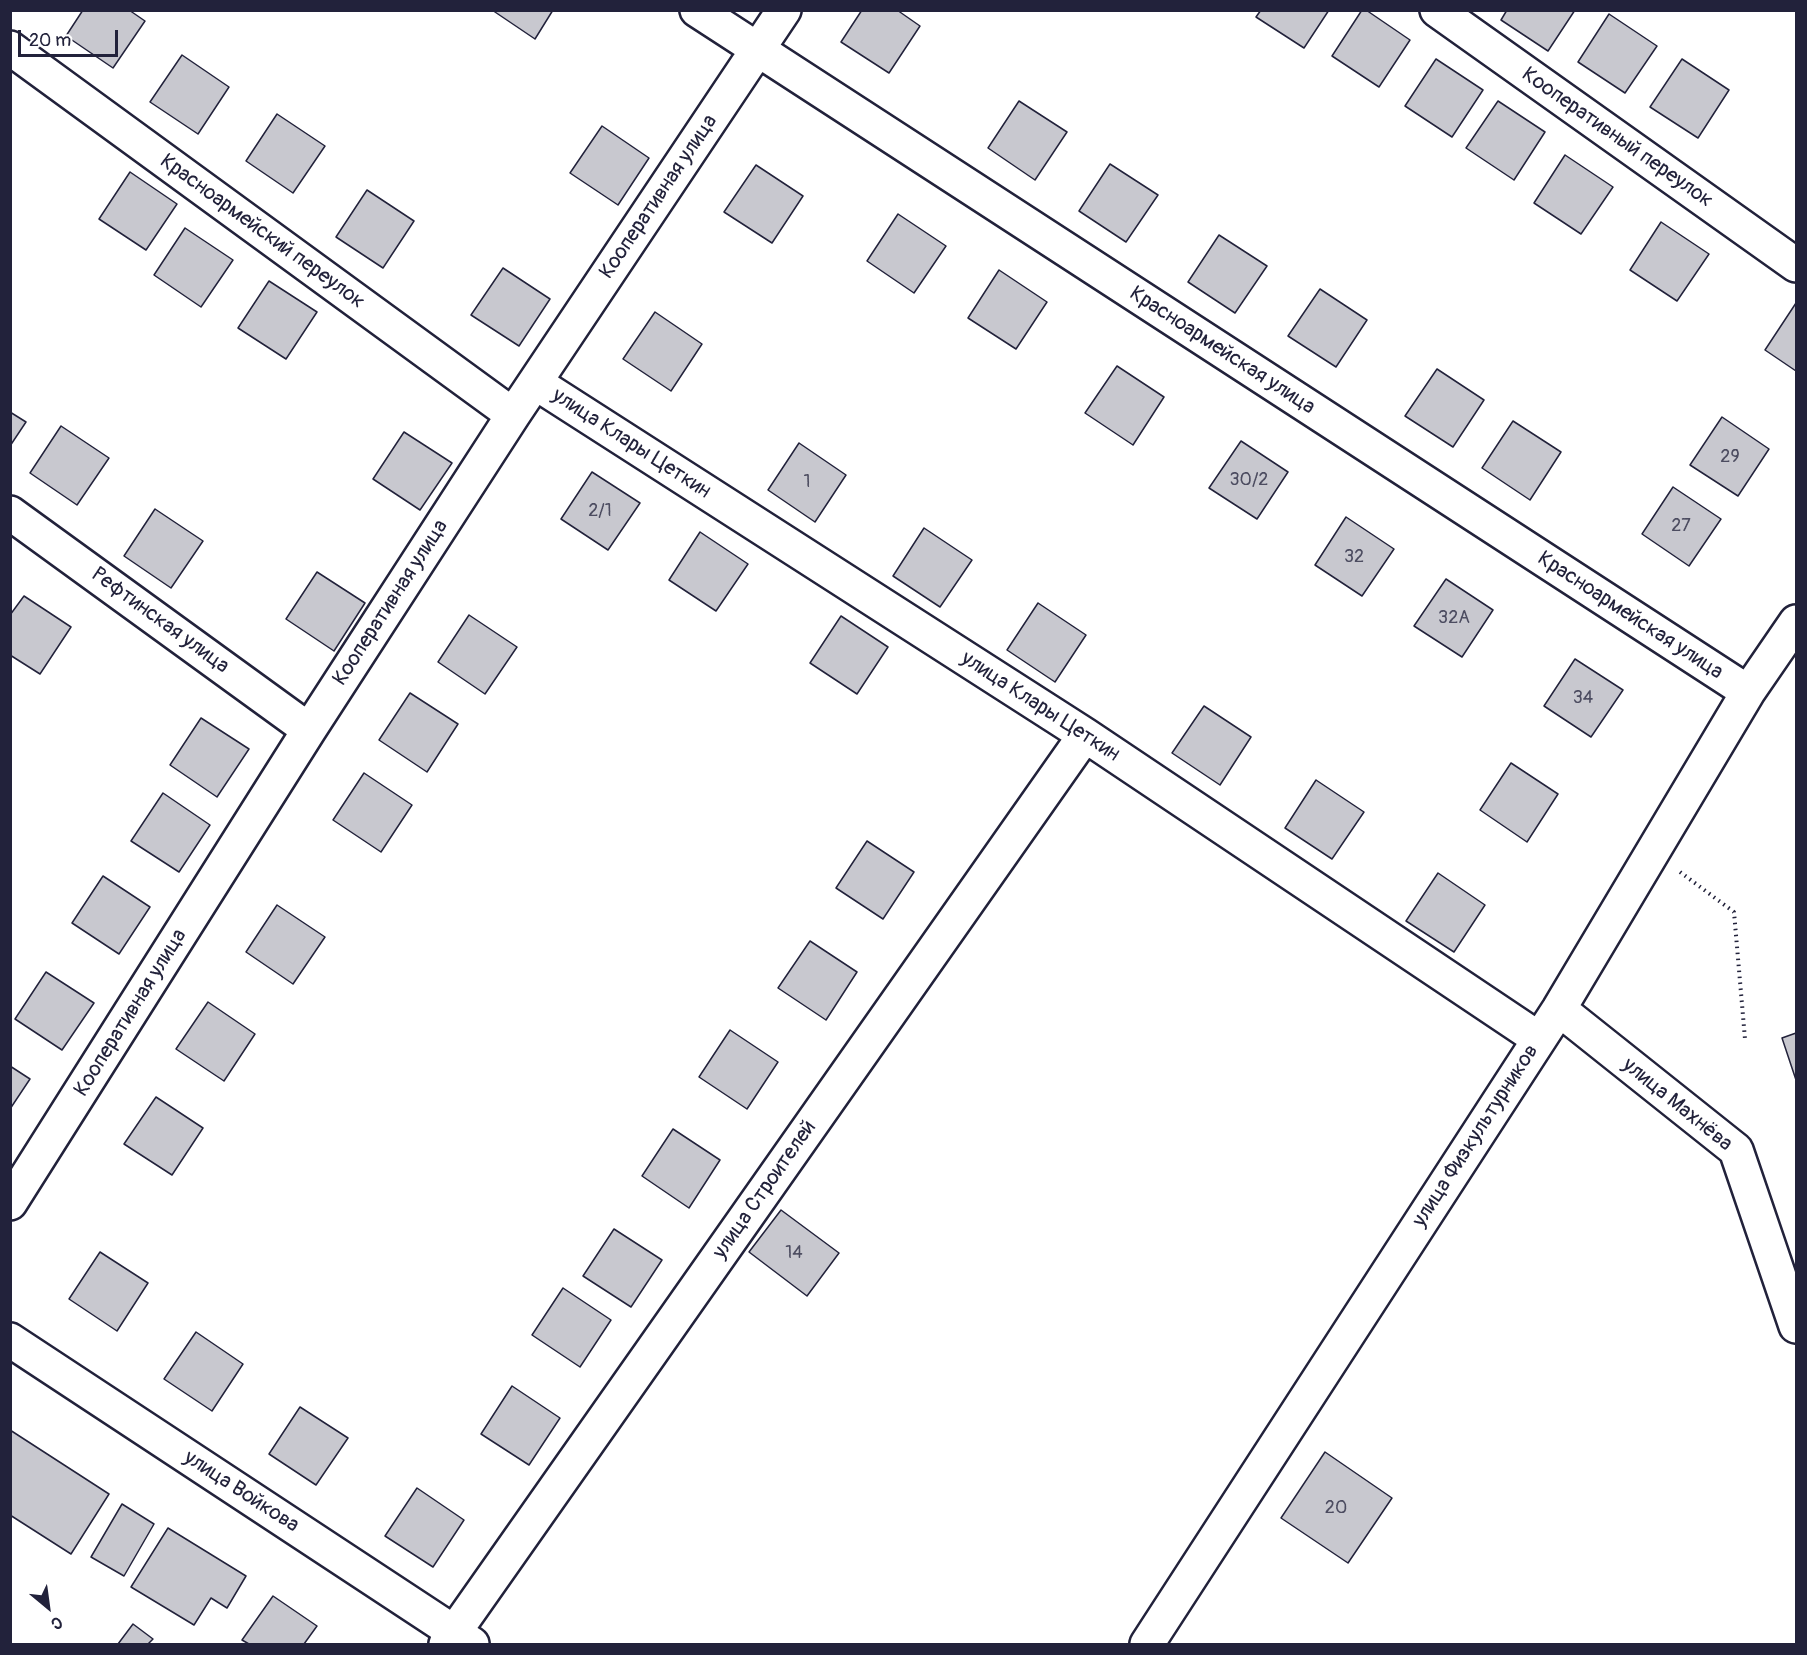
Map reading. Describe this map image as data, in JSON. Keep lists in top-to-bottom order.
{
  "streets": {
    "street": [
      "Кооперативный переулок",
      "Кооперативная улица",
      "Красноармейский переулок",
      "Красноармейская улица",
      "улица Клары Цеткин",
      "Рефтинская улица",
      "улица Махнёва",
      "улица Физкультурников",
      "улица Строителей",
      "улица Войкова"
    ]
  },
  "crossings": [
    ["Кооперативная улица", "Красноармейский переулок"],
    ["Кооперативная улица", "Красноармейская улица"],
    ["Кооперативная улица", "улица Клары Цеткин"],
    ["Кооперативная улица", "Рефтинская улица"],
    ["Красноармейская улица", "улица Физкультурников"],
    ["улица Клары Цеткин", "улица Физкультурников"],
    ["улица Клары Цеткин", "улица Строителей"],
    ["улица Махнёва", "улица Физкультурников"],
    ["улица Строителей", "улица Войкова"]
  ],
  "house_numbers": [
    "29",
    "30/2",
    "1",
    "2/1",
    "27",
    "32",
    "32А",
    "34",
    "14",
    "20"
  ],
  "scale_bar": "20 m",
  "north": "bottom right"
}
